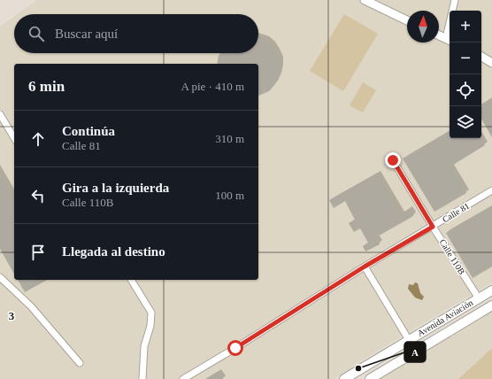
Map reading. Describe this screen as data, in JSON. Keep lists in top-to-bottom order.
{
  "streets": {
    "main road": ["Avenida Aviación"],
    "street": ["Calle 81", "Calle 110B"]
  },
  "crossings": [
    ["Calle 81", "Calle 110B"],
    ["Calle 110B", "Avenida Aviación"]
  ],
  "places": ["A"],
  "north": "top",
  "page": {
    "map_buttons": ["+", "−"],
    "search": "Buscar aquí",
    "heading": ["6 min", "A pie · 410 m"],
    "list": [
      ["Continúa", "Calle 81", "310 m"],
      ["Gira a la izquierda", "Calle 110B", "100 m"],
      "Llegada al destino"
    ]
  },
  "grid": {
    "rows": ["3"]
  }
}
